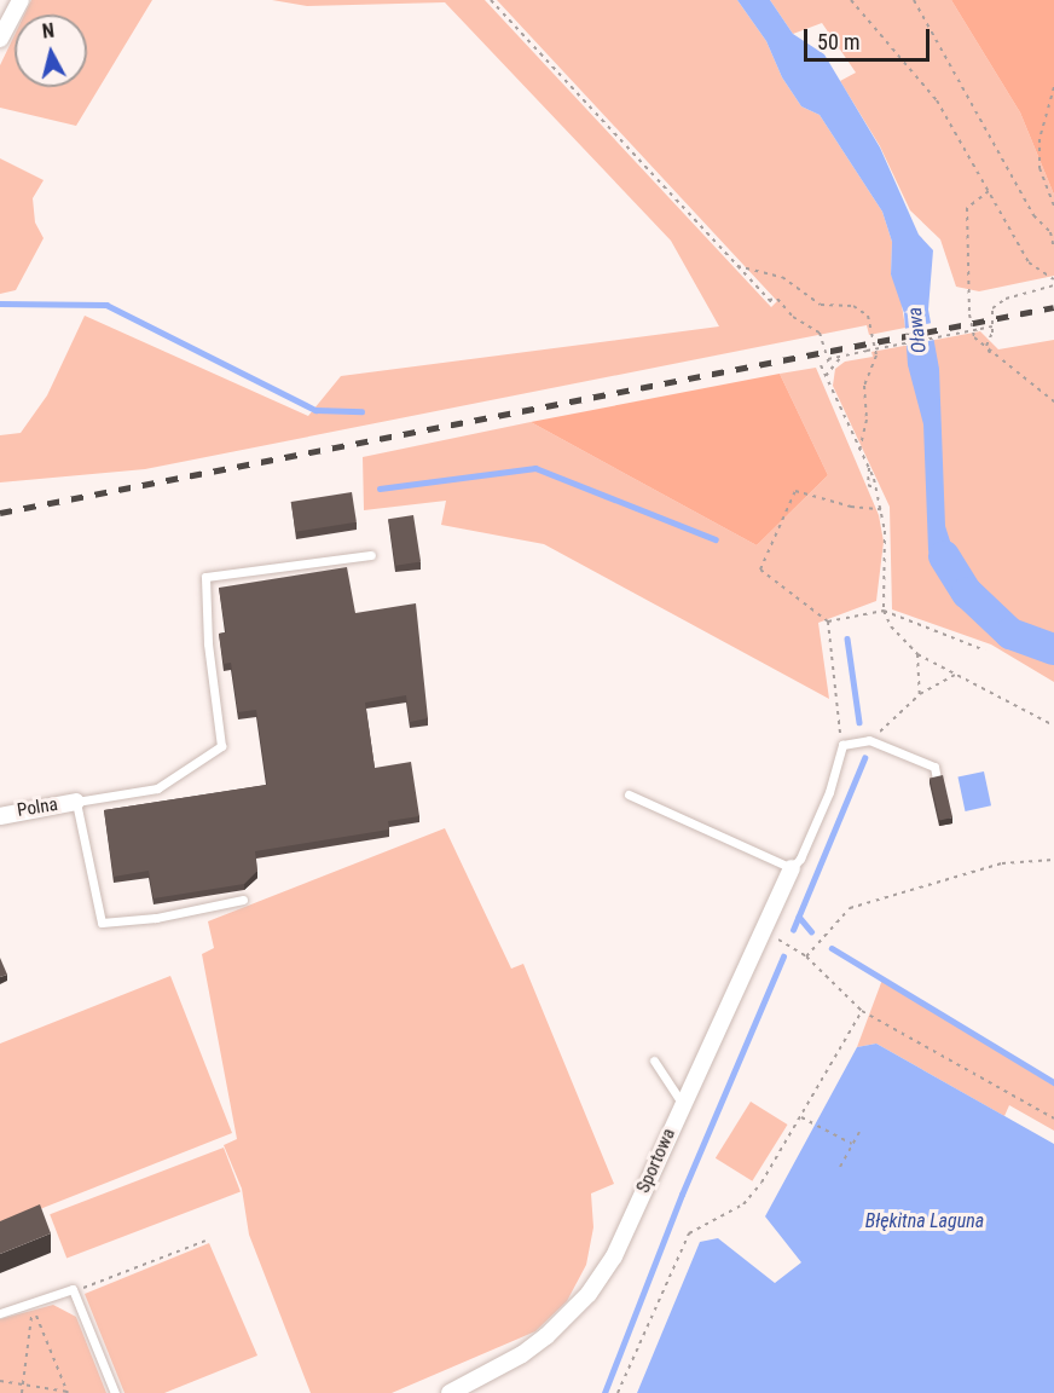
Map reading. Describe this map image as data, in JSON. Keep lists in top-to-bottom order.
{
  "streets": {
    "street": ["Polna", "Sportowa"]
  },
  "water": ["Oława", "Błękitna Laguna"],
  "scale_bar": "50 m",
  "north": "top"
}
